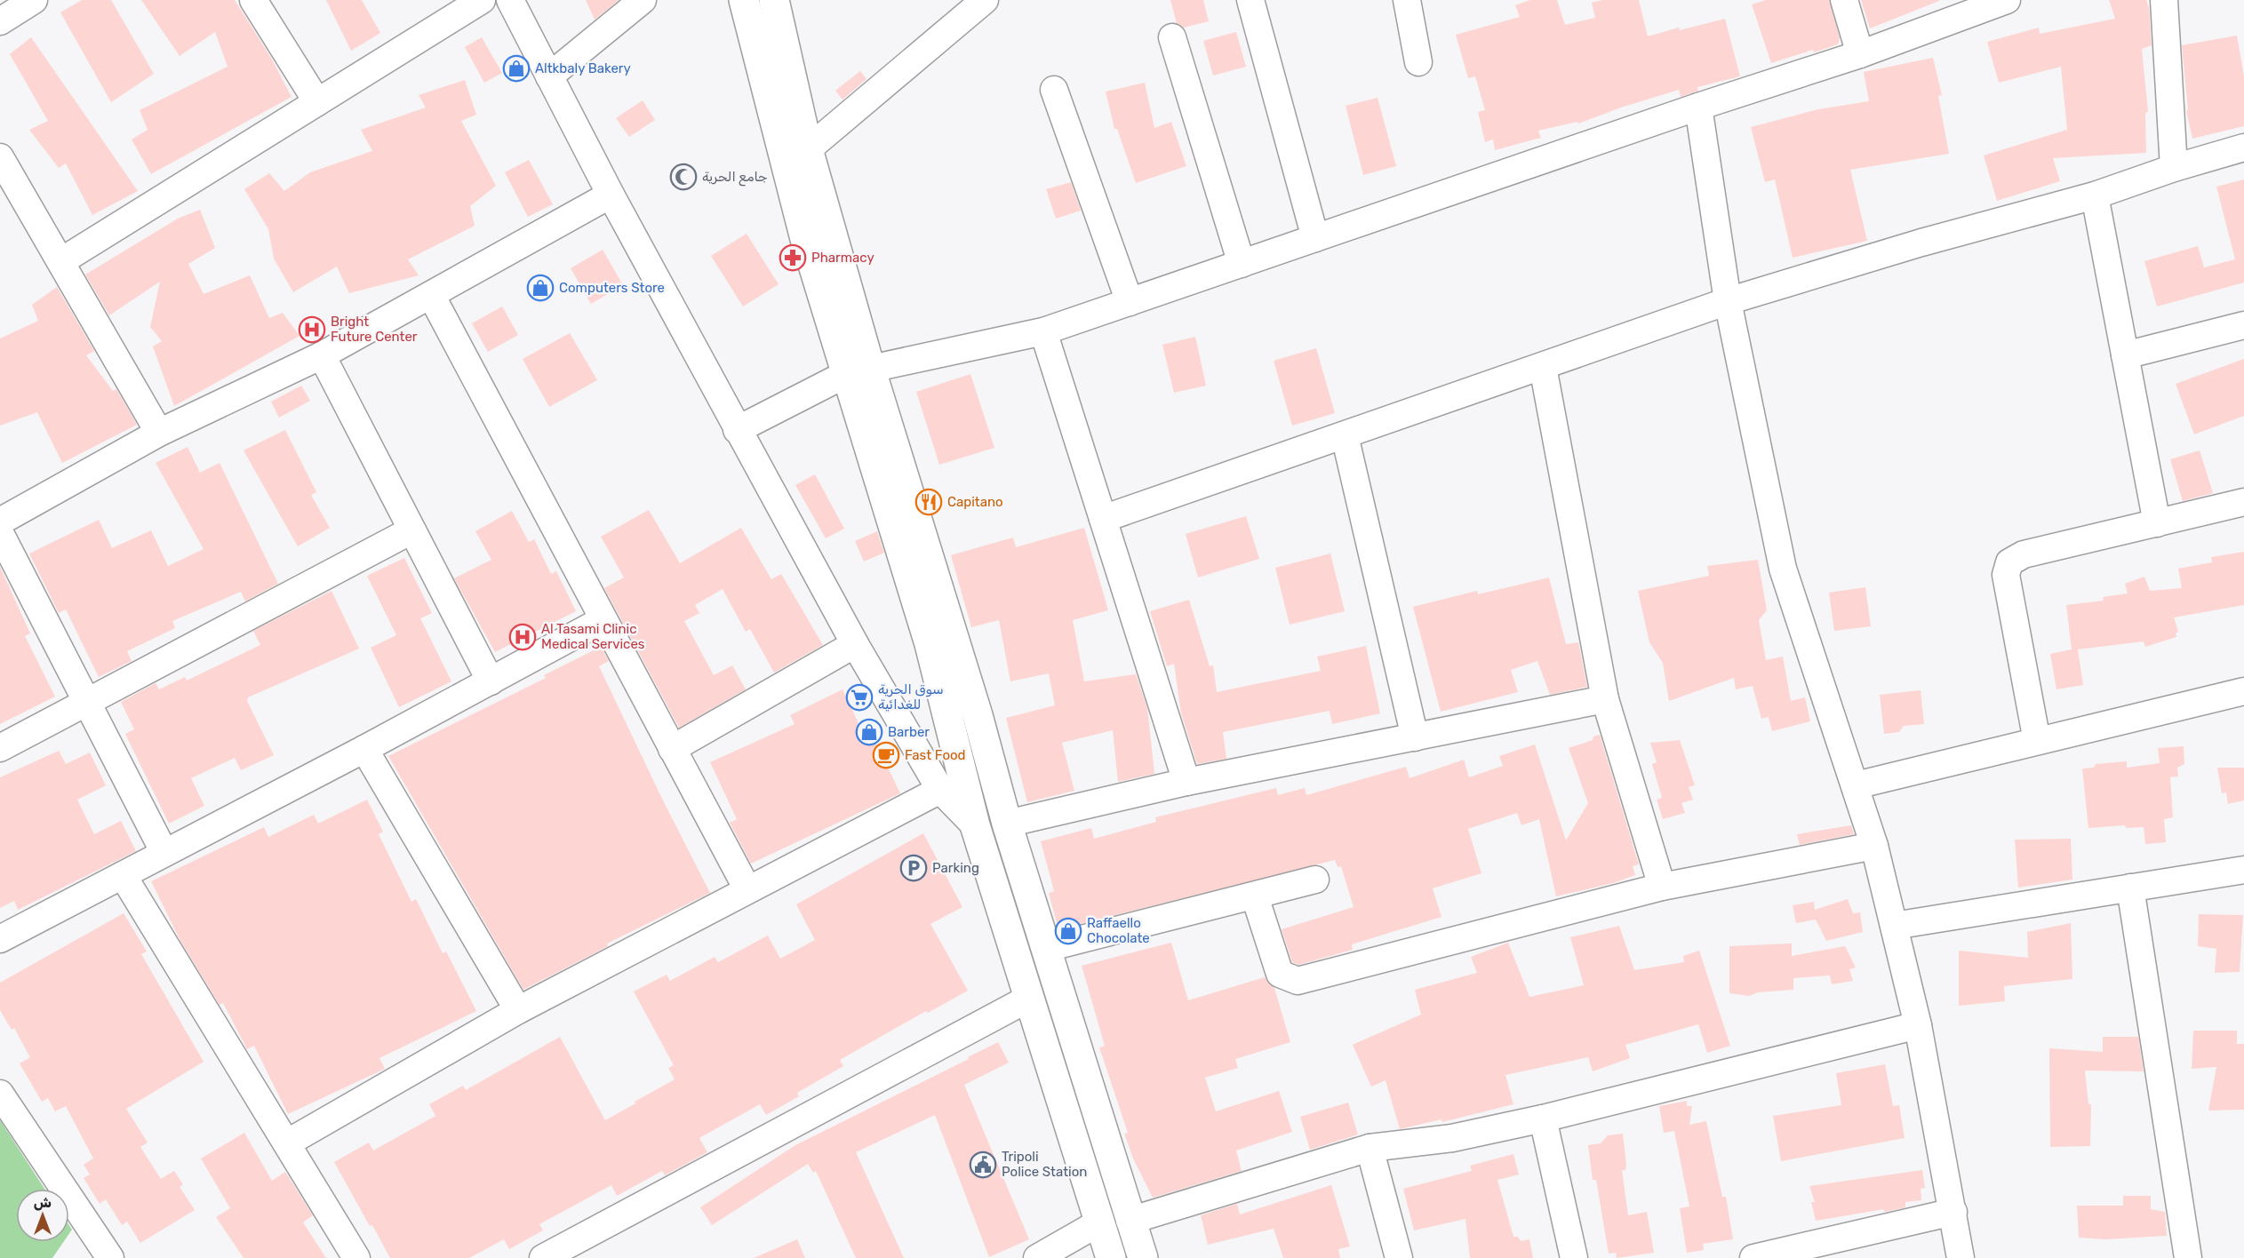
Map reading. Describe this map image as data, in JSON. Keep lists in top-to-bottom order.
{
  "places": {
    "shop": [
      "Altkbaly Bakery",
      "Computers Store",
      "Barber",
      "Raffaello Chocolate"
    ],
    "mosque": ["جامع الحرية"],
    "pharmacy": ["Pharmacy"],
    "hospital": ["Bright Future Center", "Al Tasami Clinic Medical Services"],
    "restaurant": ["Capitano"],
    "supermarket": ["سوق الحرية للغدائية"],
    "cafe": ["Fast Food"],
    "parking": ["Parking"],
    "public building": ["Tripoli Police Station"]
  },
  "north": "top"
}
